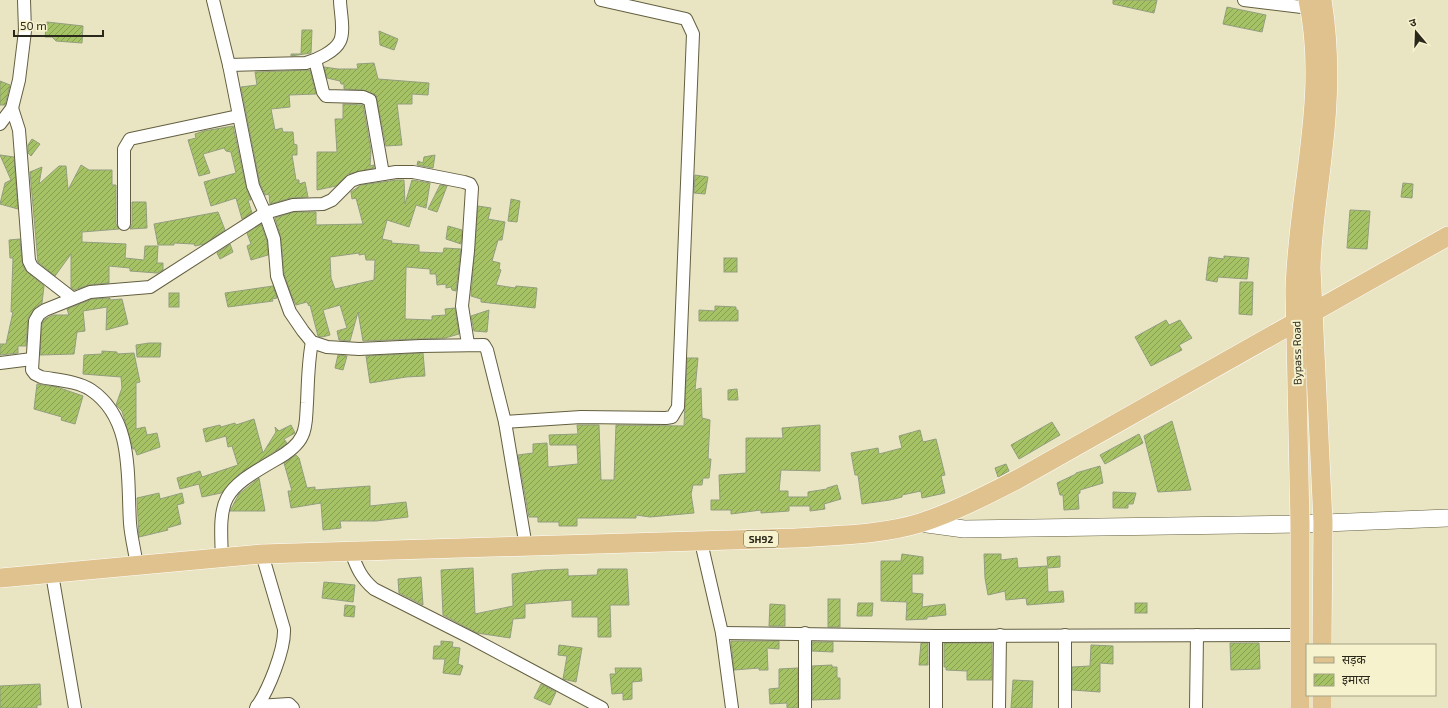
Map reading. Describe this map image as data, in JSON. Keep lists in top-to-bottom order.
{
  "streets": {
    "main road": ["Bypass Road", "SH92"]
  },
  "crossings": [
    ["Bypass Road", "SH92"]
  ],
  "legend": ["सड़क", "इमारत"],
  "scale_bar": "50 m",
  "north": "top"
}
